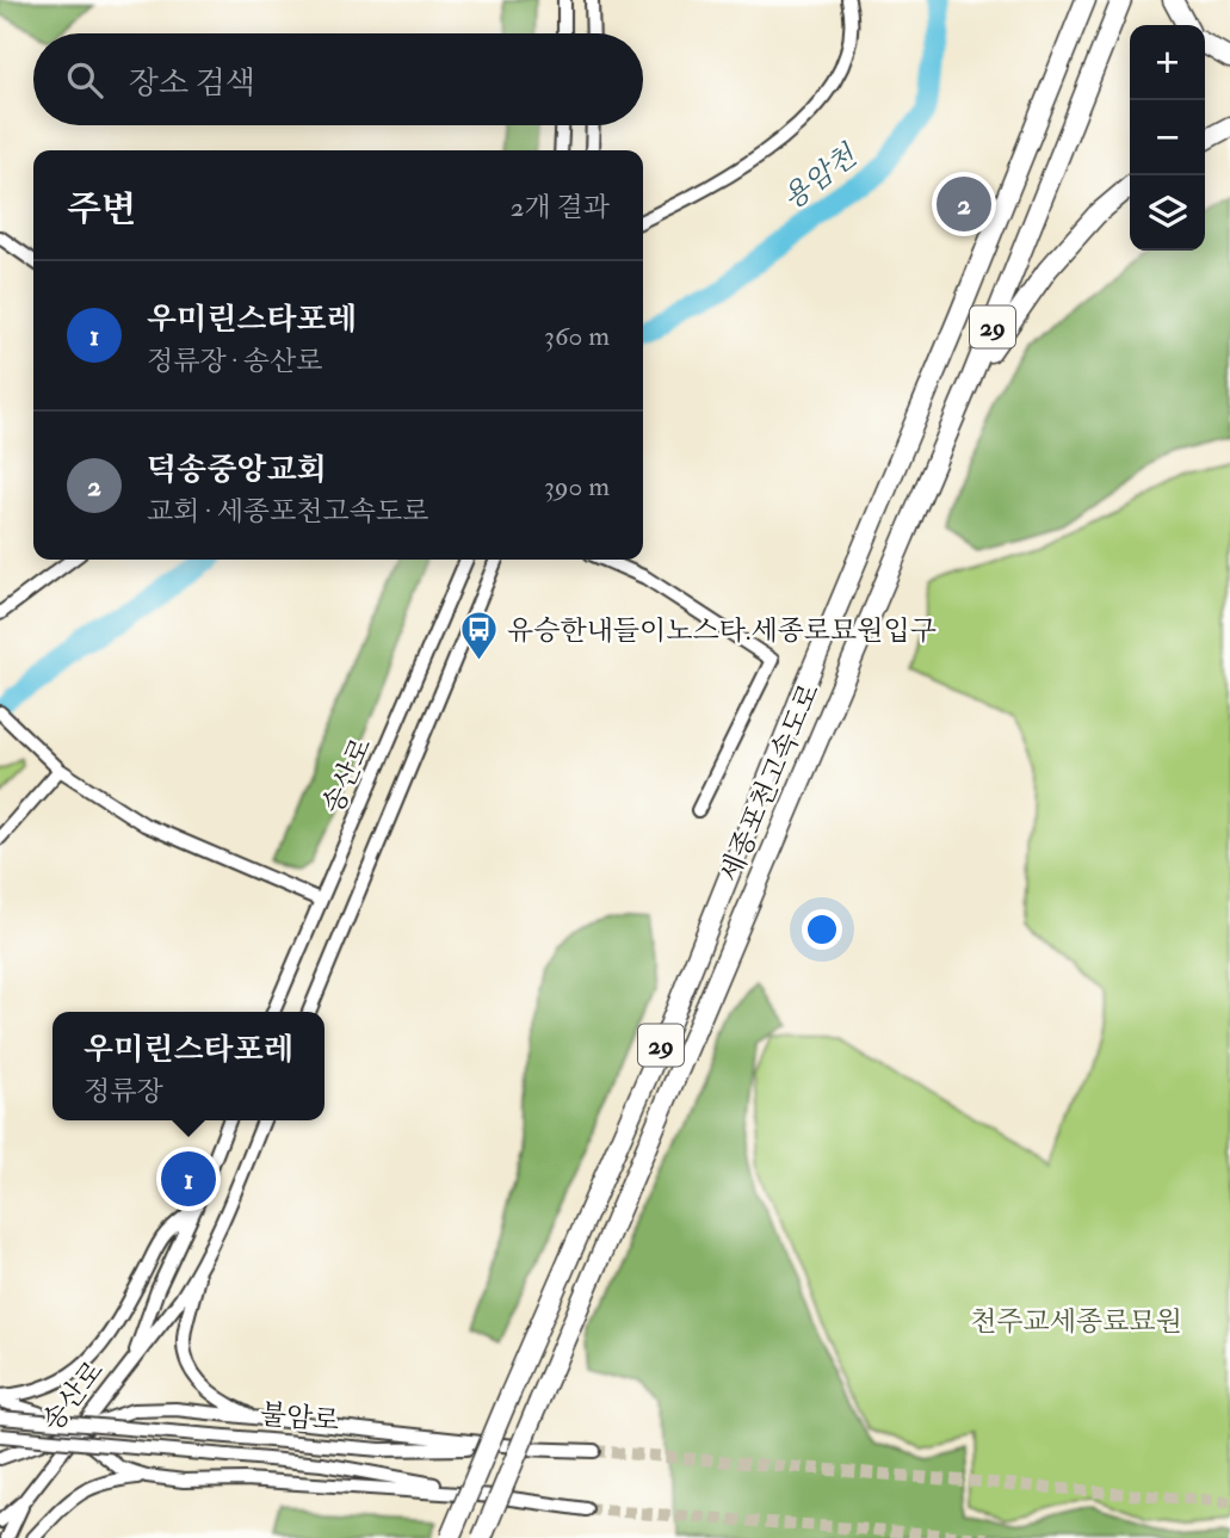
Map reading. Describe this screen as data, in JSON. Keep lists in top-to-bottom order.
{
  "streets": {
    "highway": ["29", "세종포천고속도로"],
    "street": ["송산로", "불암로"]
  },
  "water": ["용암천"],
  "parks": ["천주교세종료묘원"],
  "places": {
    "bus stop": ["유승한내들이노스타.세종로묘원입구"]
  },
  "page": {
    "map_buttons": ["+", "−"],
    "search": "장소 검색",
    "heading": ["주변", "2개 결과"],
    "pins": ["2", "1"],
    "list": [
      {
        "mark": "1",
        "name": "우미린스타포레",
        "note": "정류장 · 송산로",
        "value": "360 m"
      },
      {
        "mark": "2",
        "name": "덕송중앙교회",
        "note": "교회 · 세종포천고속도로",
        "value": "390 m"
      }
    ],
    "popup": ["우미린스타포레", "정류장"]
  }
}
